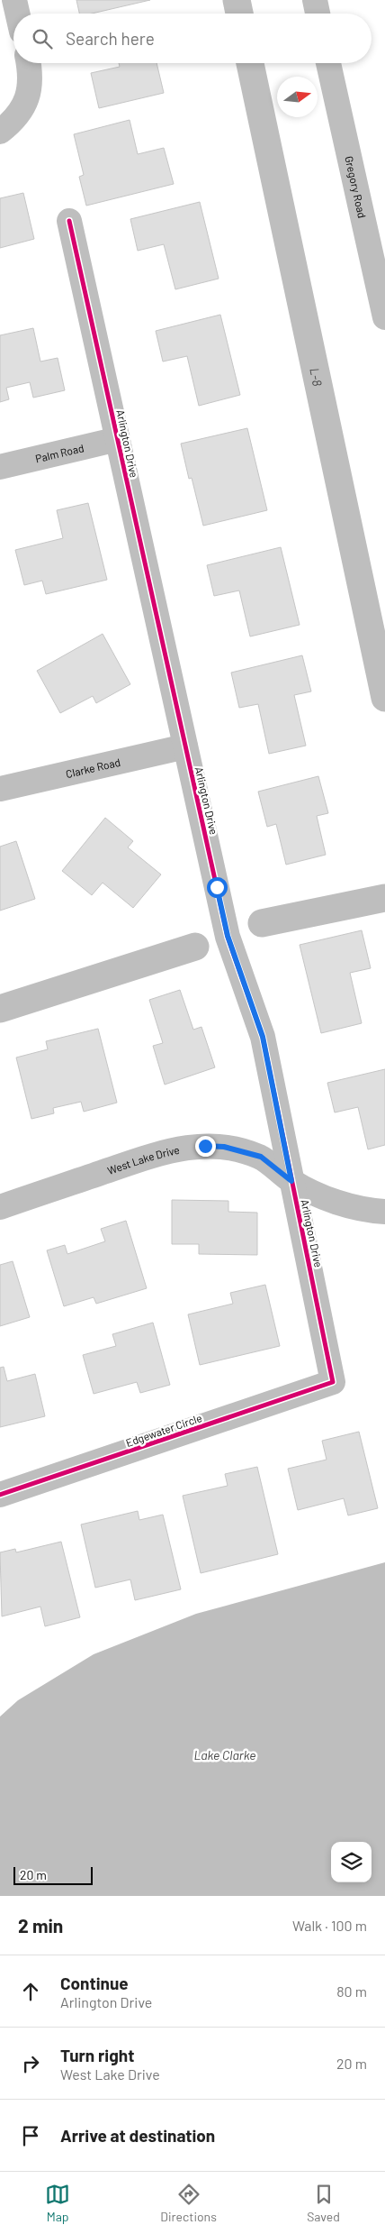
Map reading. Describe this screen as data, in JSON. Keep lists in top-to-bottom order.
{
  "streets": {
    "street": [
      "Gregory Road",
      "Arlington Drive",
      "Palm Road",
      "Clarke Road",
      "West Lake Drive",
      "Edgewater Circle"
    ]
  },
  "crossings": [
    ["Arlington Drive", "Palm Road"],
    ["Arlington Drive", "Clarke Road"],
    ["Arlington Drive", "West Lake Drive"],
    ["Arlington Drive", "Edgewater Circle"]
  ],
  "water": ["L-8", "Lake Clarke"],
  "scale_bar": "20 m",
  "north": "right",
  "page": {
    "search": "Search here",
    "scale": "20 m",
    "heading": ["2 min", "Walk · 100 m"],
    "list": [
      ["Continue", "Arlington Drive", "80 m"],
      ["Turn right", "West Lake Drive", "20 m"],
      "Arrive at destination"
    ],
    "nav": ["Map", "Directions", "Saved"]
  }
}
